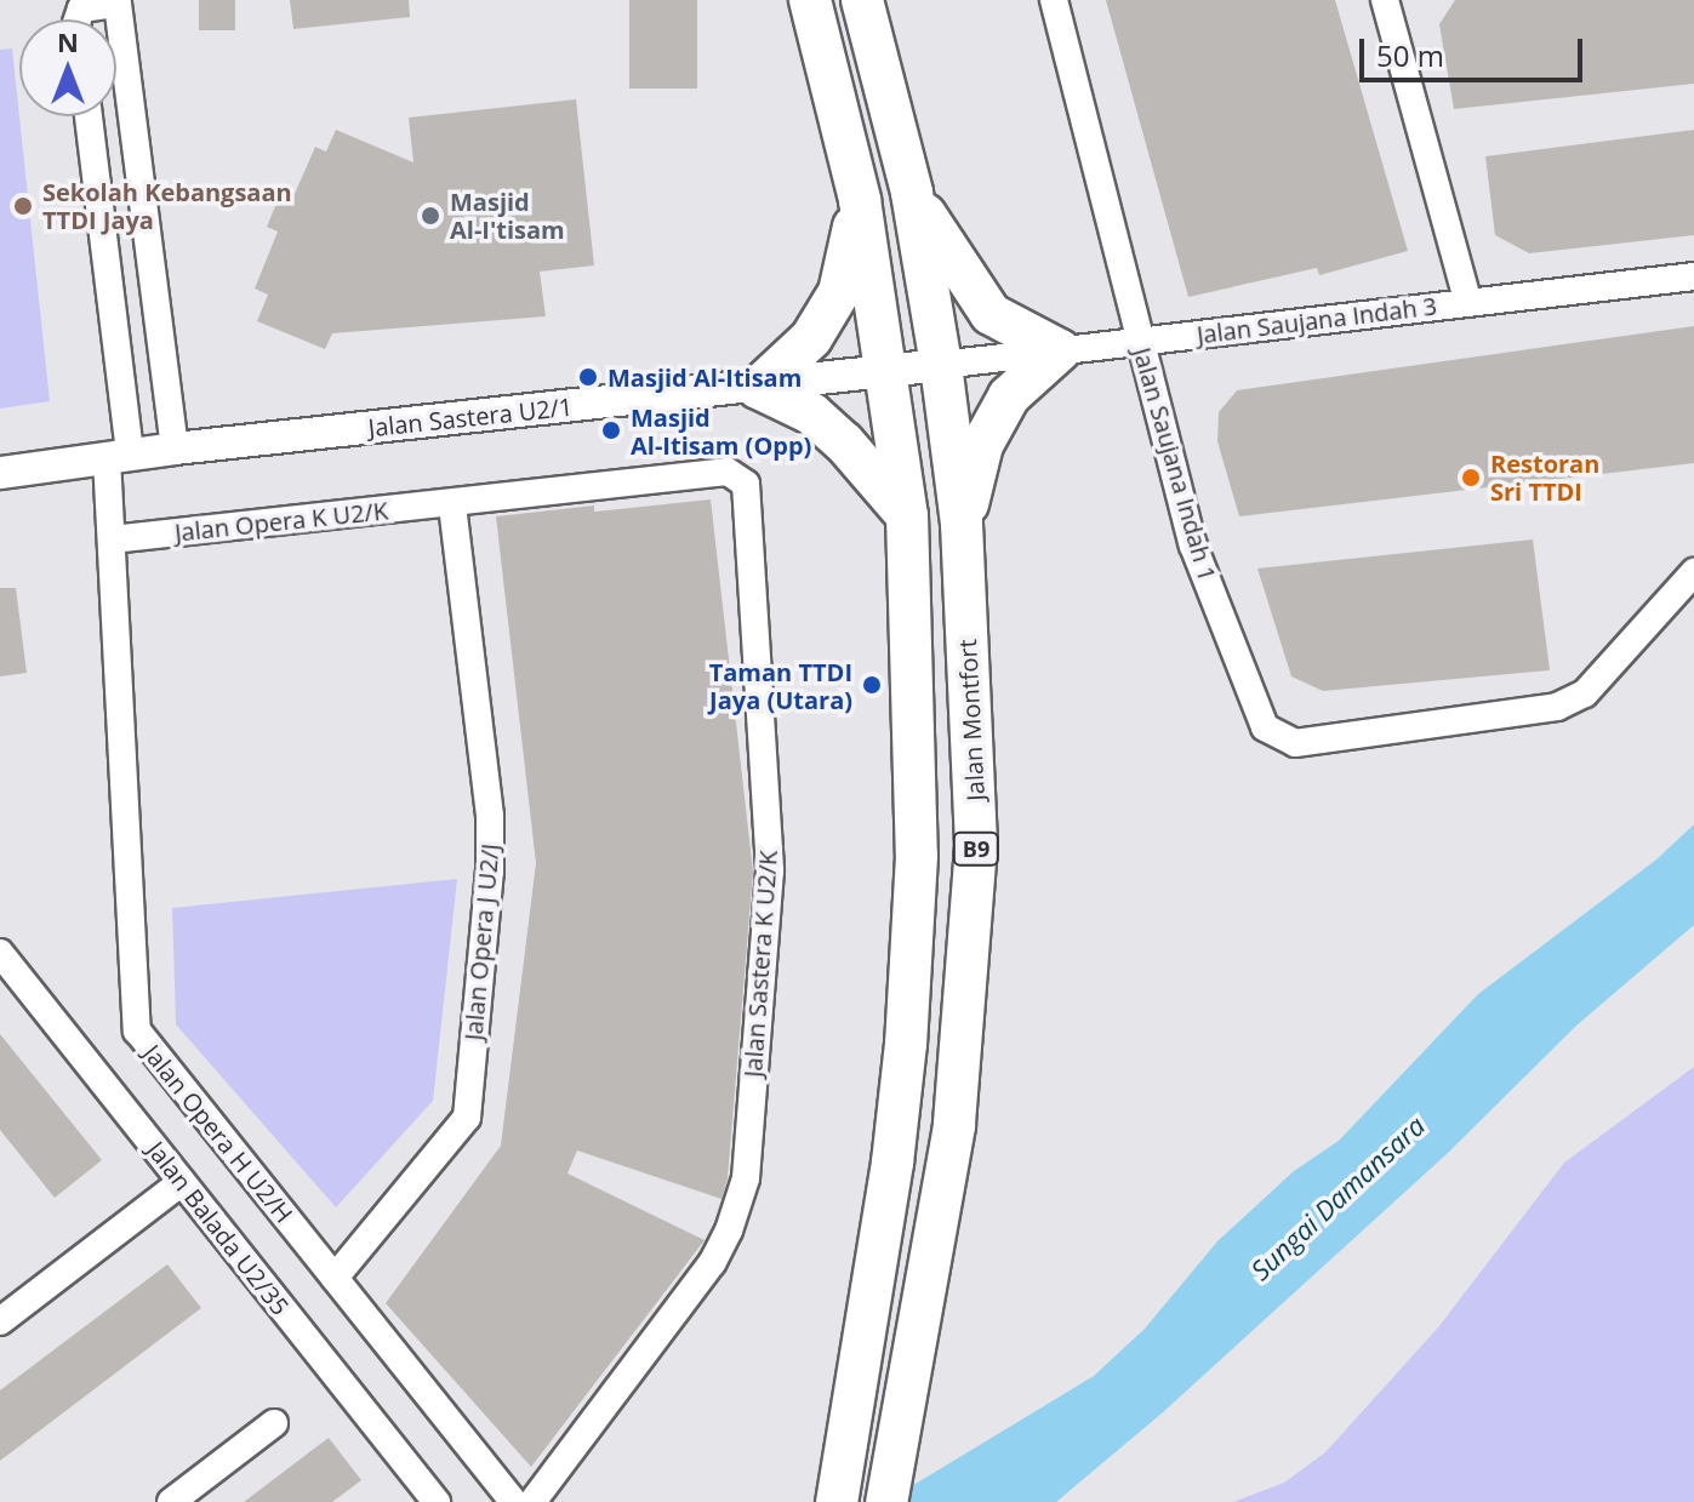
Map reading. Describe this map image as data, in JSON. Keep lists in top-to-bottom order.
{
  "streets": {
    "main road": ["Jalan Montfort", "B9"],
    "street": [
      "Jalan Saujana Indah 3",
      "Jalan Sastera U2/1",
      "Jalan Saujana Indah 1",
      "Jalan Opera K U2/K",
      "Jalan Opera J U2/J",
      "Jalan Sastera K U2/K",
      "Jalan Opera H U2/H",
      "Jalan Balada U2/35"
    ]
  },
  "crossings": [
    ["Jalan Saujana Indah 3", "Jalan Sastera U2/1"],
    ["Jalan Saujana Indah 3", "Jalan Saujana Indah 1"],
    ["Jalan Saujana Indah 3", "Jalan Montfort"],
    ["Jalan Sastera U2/1", "Jalan Montfort"],
    ["Jalan Sastera U2/1", "B9"],
    ["Jalan Sastera U2/1", "Jalan Opera H U2/H"],
    ["Jalan Opera K U2/K", "Jalan Opera J U2/J"],
    ["Jalan Opera K U2/K", "Jalan Sastera K U2/K"],
    ["Jalan Opera K U2/K", "Jalan Opera H U2/H"],
    ["Jalan Opera J U2/J", "Jalan Sastera K U2/K"],
    ["Jalan Opera J U2/J", "Jalan Opera H U2/H"]
  ],
  "water": ["Sungai Damansara"],
  "places": [
    "Sekolah Kebangsaan TTDI Jaya",
    "Masjid Al-I'tisam",
    "Masjid Al-Itisam",
    "Masjid Al-Itisam (Opp)",
    "Restoran Sri TTDI",
    "Taman TTDI Jaya (Utara)"
  ],
  "scale_bar": "50 m",
  "north": "top"
}
